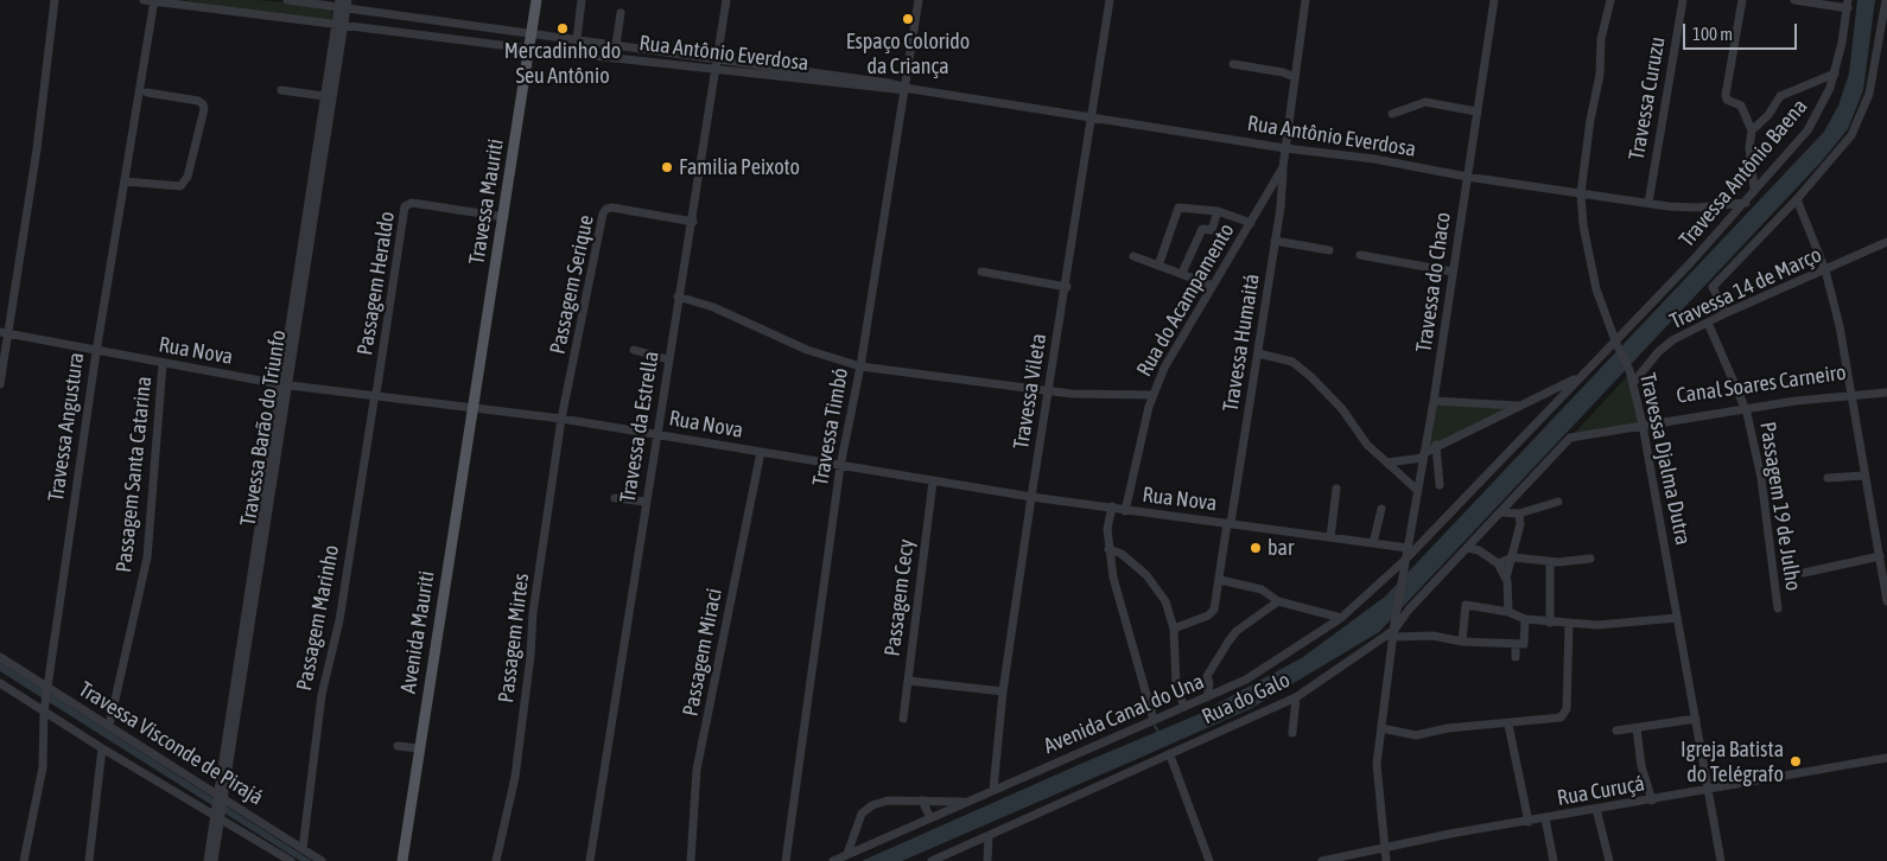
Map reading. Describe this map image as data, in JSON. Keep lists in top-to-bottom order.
{
  "streets": {
    "main road": ["Travessa Mauriti", "Avenida Mauriti"],
    "street": [
      "Rua Antônio Everdosa",
      "Travessa Curuzu",
      "Travessa Antônio Baena",
      "Travessa do Chaco",
      "Passagem Heraldo",
      "Passagem Serique",
      "Travessa 14 de Março",
      "Rua do Acampamento",
      "Travessa Humaitá",
      "Rua Nova",
      "Canal Soares Carneiro",
      "Travessa Vileta",
      "Travessa Angustura",
      "Travessa da Estrella",
      "Travessa Timbó",
      "Travessa Barão do Triunfo",
      "Travessa Djalma Dutra",
      "Passagem Santa Catarina",
      "Passagem 19 de Julho",
      "Passagem Cecy",
      "Passagem Marinho",
      "Passagem Mirtes",
      "Passagem Miraci",
      "Rua do Galo",
      "Avenida Canal do Una",
      "Travessa Visconde de Pirajá",
      "Rua Curuçá"
    ]
  },
  "crossings": [
    ["Rua Antônio Everdosa", "Travessa Curuzu"],
    ["Rua Antônio Everdosa", "Travessa Antônio Baena"],
    ["Rua Antônio Everdosa", "Travessa Mauriti"],
    ["Rua Antônio Everdosa", "Travessa do Chaco"],
    ["Rua Antônio Everdosa", "Rua do Acampamento"],
    ["Rua Antônio Everdosa", "Travessa Vileta"],
    ["Rua Antônio Everdosa", "Travessa Angustura"],
    ["Rua Antônio Everdosa", "Travessa da Estrella"],
    ["Rua Antônio Everdosa", "Travessa Timbó"],
    ["Rua Antônio Everdosa", "Travessa Barão do Triunfo"],
    ["Rua Antônio Everdosa", "Travessa Djalma Dutra"],
    ["Travessa Antônio Baena", "Travessa Djalma Dutra"],
    ["Travessa Mauriti", "Passagem Heraldo"],
    ["Travessa Mauriti", "Rua Nova"],
    ["Travessa Mauriti", "Avenida Mauriti"],
    ["Travessa do Chaco", "Rua Nova"],
    ["Travessa do Chaco", "Rua do Galo"],
    ["Travessa do Chaco", "Avenida Canal do Una"],
    ["Travessa do Chaco", "Rua Curuçá"],
    ["Passagem Heraldo", "Rua Nova"],
    ["Passagem Heraldo", "Passagem Marinho"],
    ["Passagem Serique", "Rua Nova"],
    ["Passagem Serique", "Travessa da Estrella"],
    ["Passagem Serique", "Passagem Mirtes"],
    ["Travessa 14 de Março", "Travessa Djalma Dutra"],
    ["Travessa 14 de Março", "Passagem 19 de Julho"],
    ["Rua do Acampamento", "Travessa Humaitá"],
    ["Rua do Acampamento", "Rua Nova"],
    ["Travessa Humaitá", "Rua Nova"],
    ["Rua Nova", "Travessa Vileta"],
    ["Rua Nova", "Travessa Angustura"],
    ["Rua Nova", "Travessa da Estrella"],
    ["Rua Nova", "Travessa Timbó"],
    ["Rua Nova", "Travessa Barão do Triunfo"],
    ["Rua Nova", "Passagem Santa Catarina"],
    ["Rua Nova", "Passagem Cecy"],
    ["Rua Nova", "Passagem Marinho"],
    ["Rua Nova", "Avenida Mauriti"],
    ["Rua Nova", "Passagem Mirtes"],
    ["Rua Nova", "Passagem Miraci"],
    ["Canal Soares Carneiro", "Travessa Djalma Dutra"],
    ["Canal Soares Carneiro", "Passagem 19 de Julho"],
    ["Canal Soares Carneiro", "Rua do Galo"],
    ["Travessa Vileta", "Avenida Canal do Una"],
    ["Travessa Angustura", "Travessa Visconde de Pirajá"],
    ["Travessa Barão do Triunfo", "Travessa Visconde de Pirajá"],
    ["Travessa Djalma Dutra", "Rua Curuçá"],
    ["Passagem Santa Catarina", "Travessa Visconde de Pirajá"],
    ["Passagem Marinho", "Travessa Visconde de Pirajá"]
  ],
  "places": [
    "Espaço Colorido da Criança",
    "Mercadinho do Seu Antônio",
    "Familia Peixoto",
    "bar",
    "Igreja Batista do Telégrafo"
  ],
  "scale_bar": "100 m"
}
